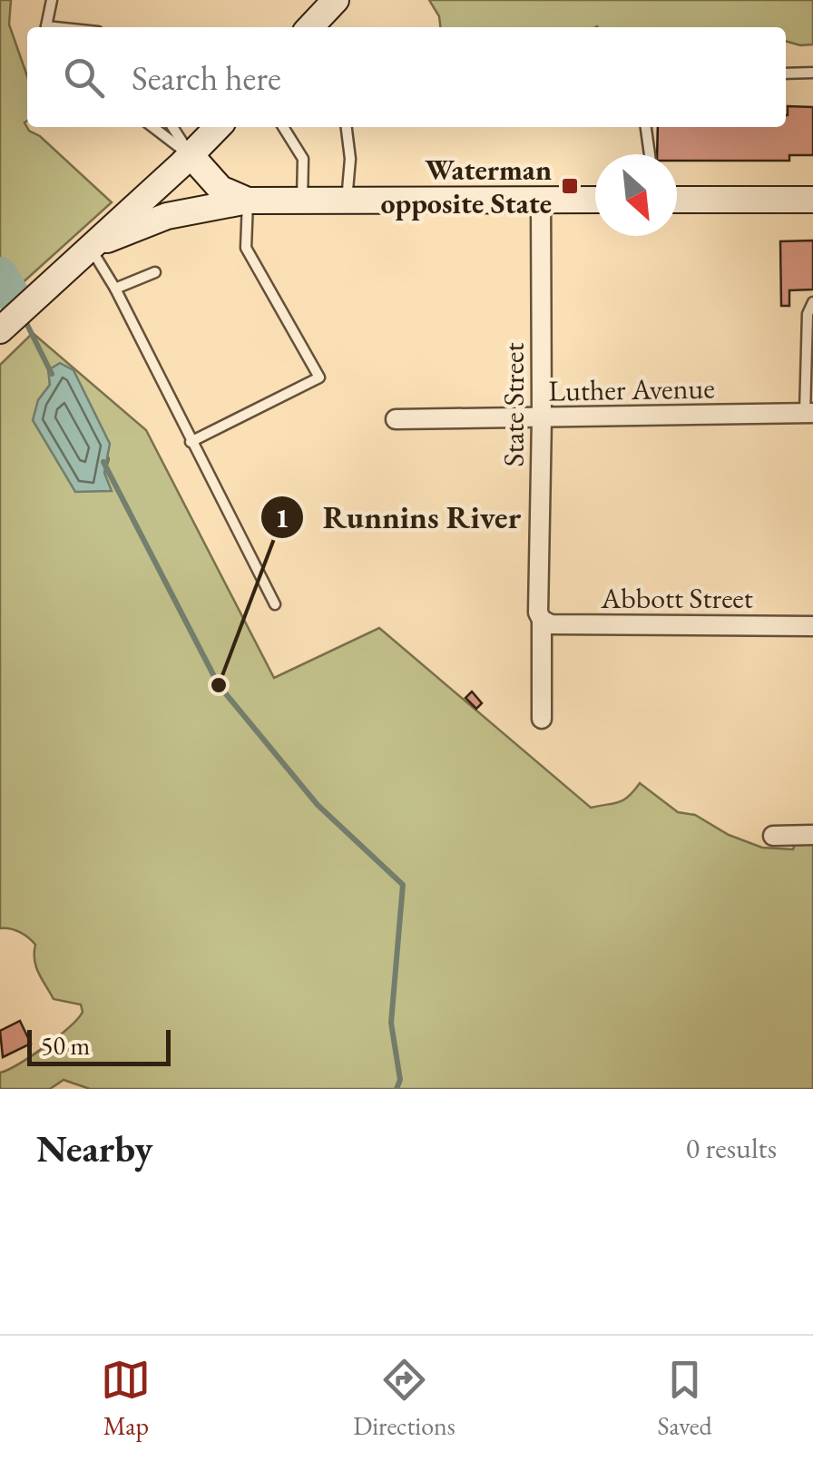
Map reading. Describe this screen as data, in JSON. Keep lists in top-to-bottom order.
{
  "streets": {
    "street": ["Luther Avenue", "State Street", "Abbott Street"]
  },
  "crossings": [
    ["Luther Avenue", "State Street"],
    ["State Street", "Abbott Street"]
  ],
  "places": {
    "transit": ["Waterman opposite State"],
    "other": ["Runnins River"]
  },
  "scale_bar": "50 m",
  "north": "bottom right",
  "page": {
    "search": "Search here",
    "scale": "50 m",
    "heading": ["Nearby", "0 results"],
    "nav": ["Map", "Directions", "Saved"]
  }
}
